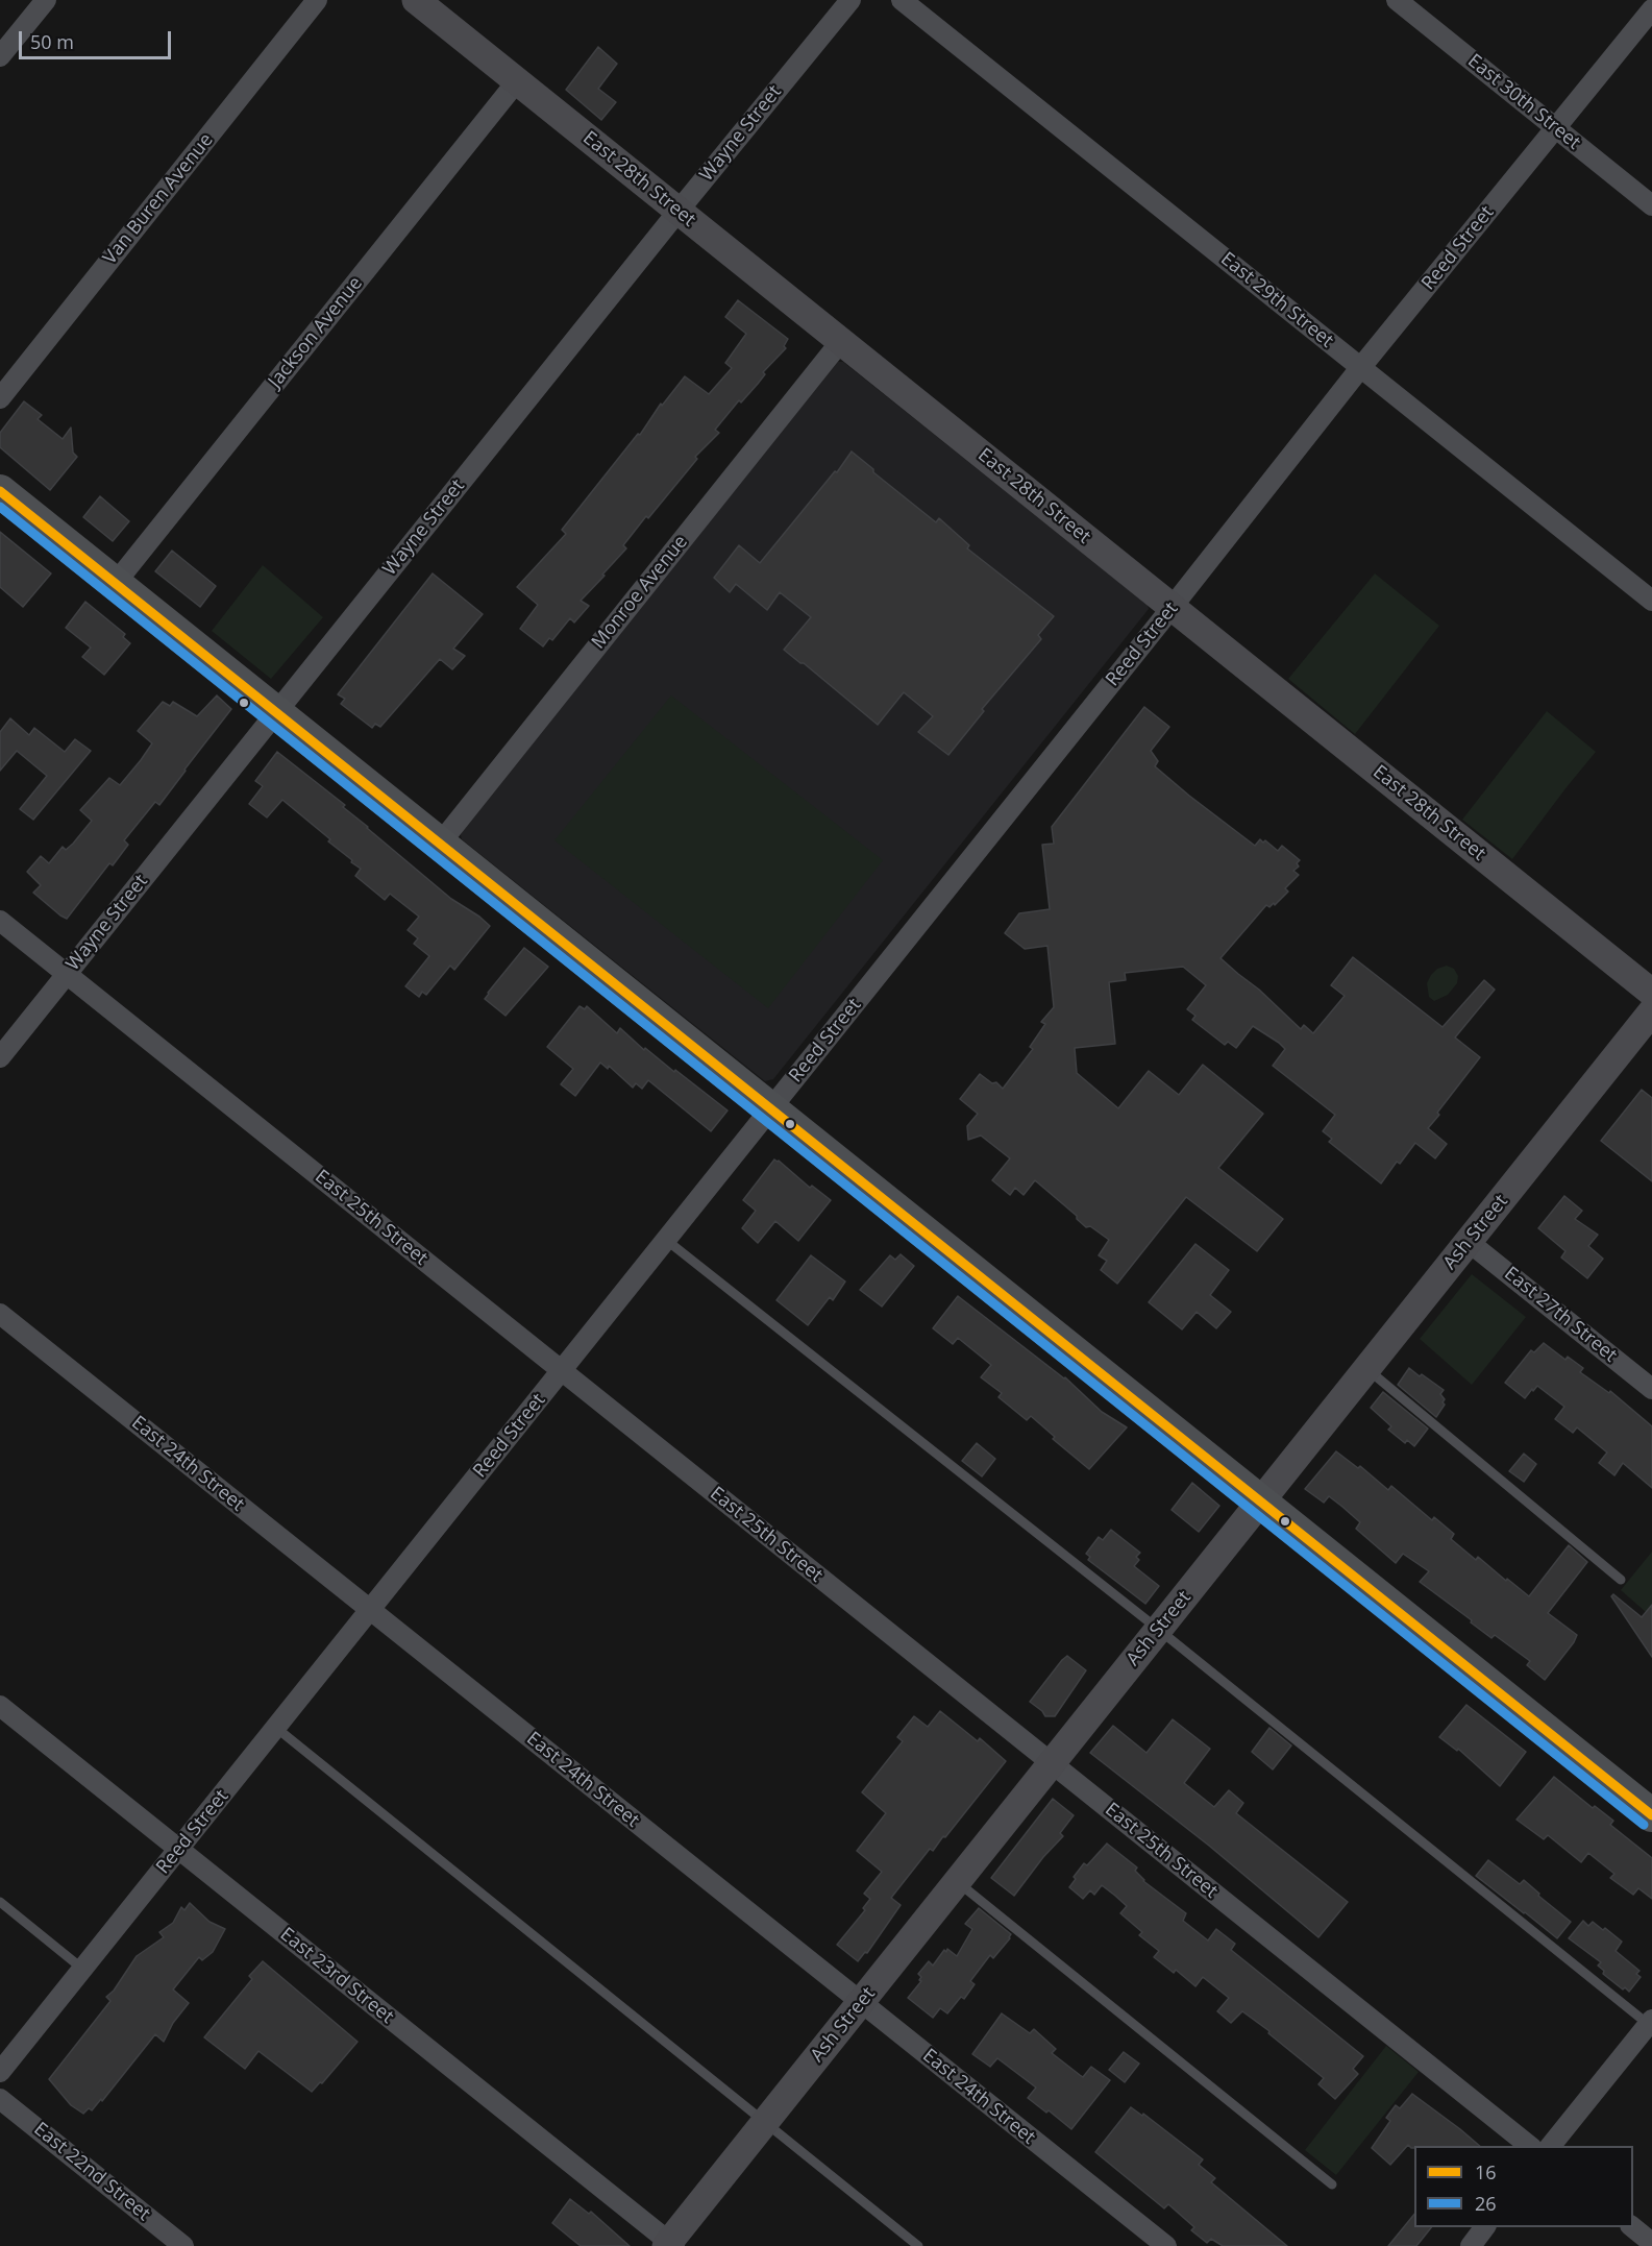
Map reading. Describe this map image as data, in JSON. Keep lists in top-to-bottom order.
{
  "streets": {
    "street": [
      "East 30th Street",
      "Wayne Street",
      "East 28th Street",
      "Van Buren Avenue",
      "Reed Street",
      "East 29th Street",
      "Jackson Avenue",
      "Monroe Avenue",
      "East 25th Street",
      "Ash Street",
      "East 27th Street",
      "East 24th Street",
      "East 23rd Street",
      "East 22nd Street"
    ]
  },
  "crossings": [
    ["East 30th Street", "Reed Street"],
    ["Wayne Street", "East 28th Street"],
    ["Wayne Street", "East 25th Street"],
    ["East 28th Street", "Reed Street"],
    ["East 28th Street", "Jackson Avenue"],
    ["East 28th Street", "Monroe Avenue"],
    ["Reed Street", "East 29th Street"],
    ["Reed Street", "East 25th Street"],
    ["Reed Street", "East 24th Street"],
    ["Reed Street", "East 23rd Street"],
    ["East 25th Street", "Ash Street"],
    ["Ash Street", "East 27th Street"],
    ["Ash Street", "East 24th Street"],
    ["Ash Street", "East 23rd Street"]
  ],
  "lines": ["transit line 16", "transit line 26"],
  "legend": ["16", "26"],
  "scale_bar": "50 m"
}
